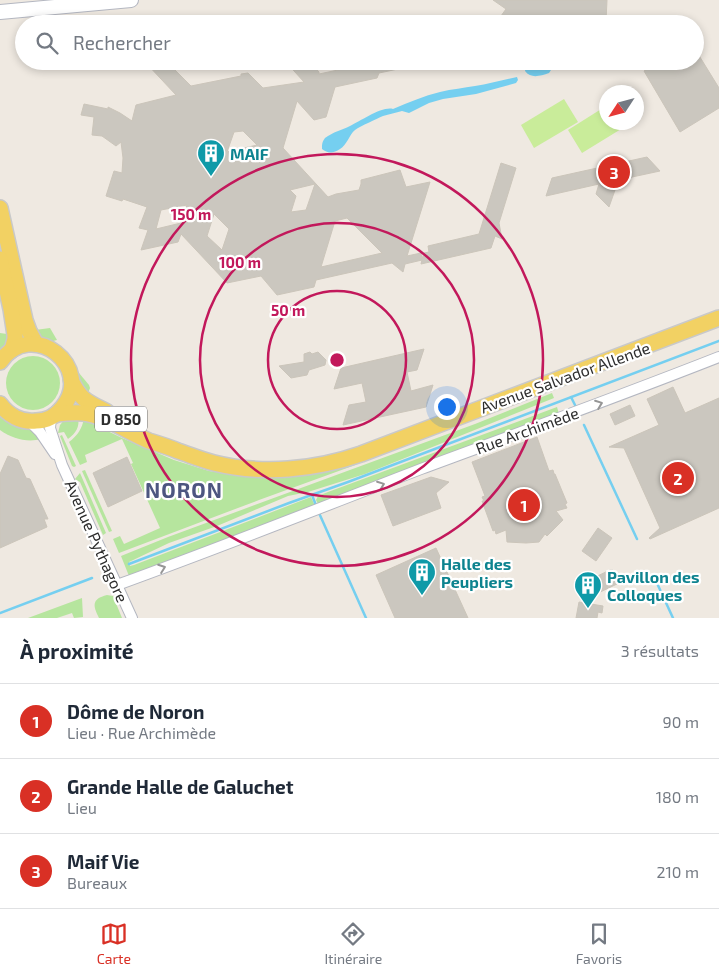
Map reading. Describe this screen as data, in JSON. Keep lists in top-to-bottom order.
{
  "streets": {
    "main road": ["Avenue Salvador Allende", "D 850"],
    "street": ["Rue Archimède", "Avenue Pythagore"]
  },
  "crossings": [
    ["Avenue Salvador Allende", "Avenue Pythagore"],
    ["Rue Archimède", "Avenue Pythagore"]
  ],
  "one_way": ["Rue Archimède"],
  "districts": ["NORON"],
  "places": {
    "building": ["MAIF", "Halle des Peupliers", "Pavillon des Colloques"]
  },
  "north": "bottom left",
  "page": {
    "search": "Rechercher",
    "pins": ["3", "2", "1"],
    "heading": ["À proximité", "3 résultats"],
    "list": [
      {
        "mark": "1",
        "name": "Dôme de Noron",
        "note": "Lieu · Rue Archimède",
        "value": "90 m"
      },
      {
        "mark": "2",
        "name": "Grande Halle de Galuchet",
        "note": "Lieu",
        "value": "180 m"
      },
      {
        "mark": "3",
        "name": "Maif Vie",
        "note": "Bureaux",
        "value": "210 m"
      }
    ],
    "nav": ["Carte", "Itinéraire", "Favoris"]
  },
  "rings": ["150 m", "100 m", "50 m"]
}
